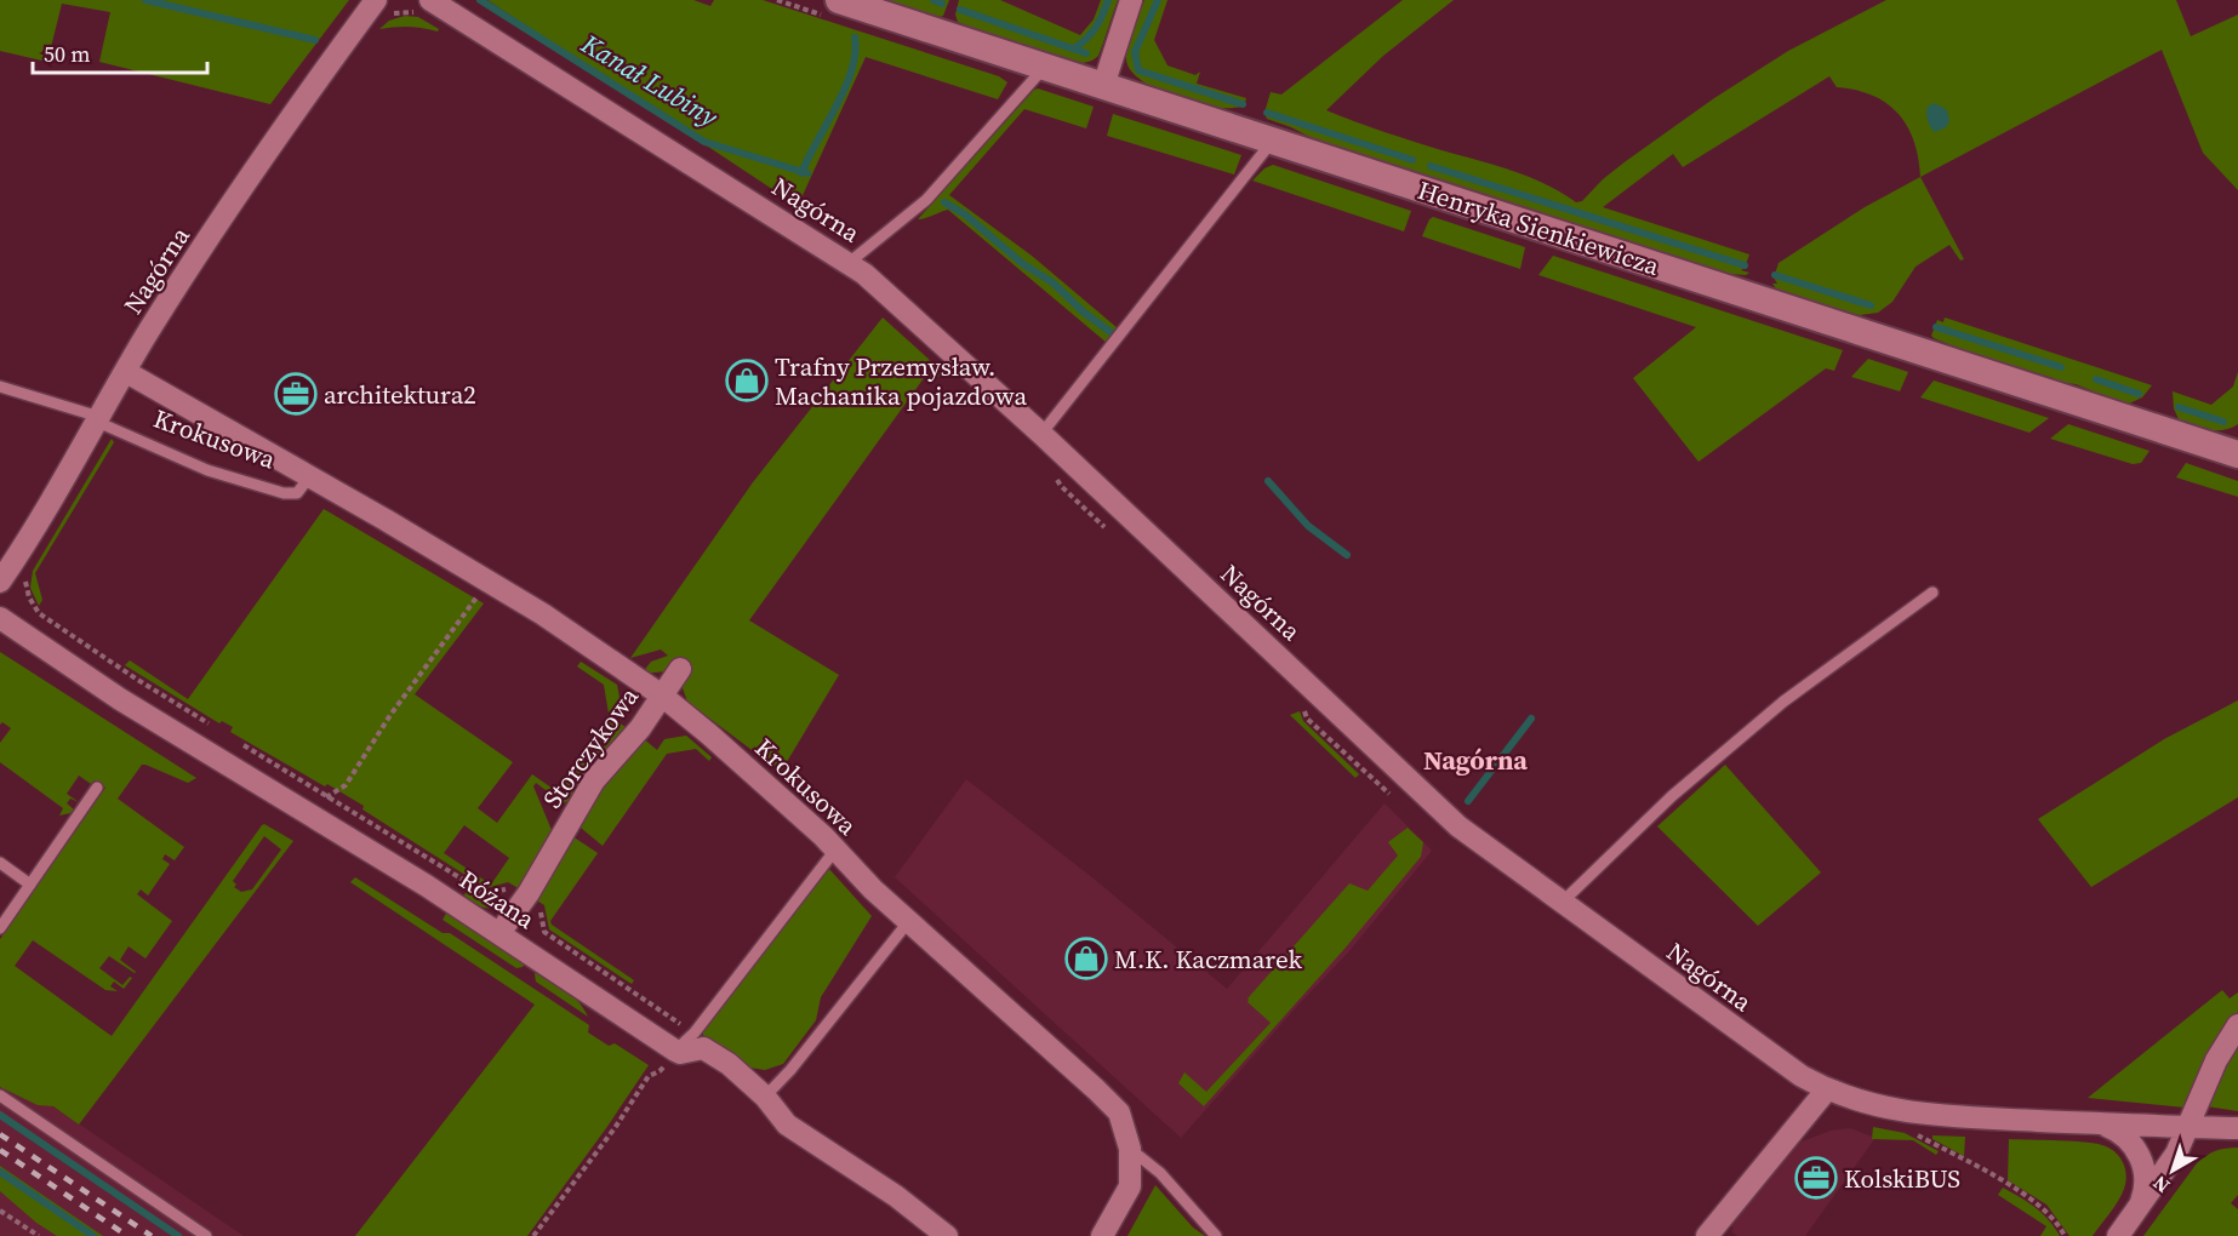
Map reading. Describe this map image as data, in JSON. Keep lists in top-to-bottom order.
{
  "streets": {
    "street": [
      "Nagórna",
      "Henryka Sienkiewicza",
      "Krokusowa",
      "Storczykowa",
      "Różana"
    ]
  },
  "crossings": [
    ["Nagórna", "Krokusowa"],
    ["Krokusowa", "Storczykowa"],
    ["Storczykowa", "Różana"]
  ],
  "districts": ["Nagórna"],
  "water": ["Kanał Lubiny"],
  "places": {
    "shop": ["Trafny Przemysław. Machanika pojazdowa", "M.K. Kaczmarek"],
    "office": ["architektura2", "KolskiBUS"]
  },
  "scale_bar": "50 m",
  "north": "bottom left"
}
